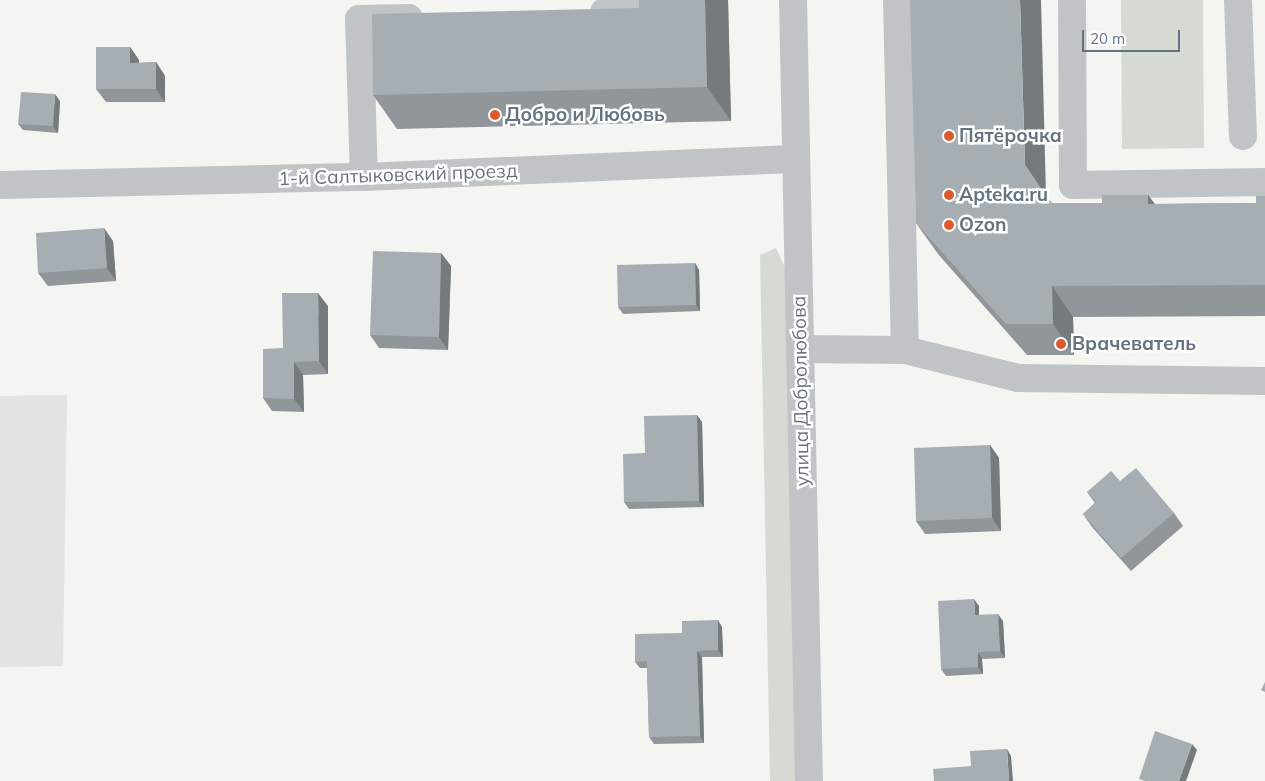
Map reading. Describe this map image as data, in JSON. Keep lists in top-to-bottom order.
{
  "streets": {
    "street": ["1-й Салтыковский проезд", "улица Добролюбова"]
  },
  "crossings": [
    ["1-й Салтыковский проезд", "улица Добролюбова"]
  ],
  "places": [
    "Добро и Любовь",
    "Пятёрочка",
    "Apteka.ru",
    "Ozon",
    "Врачеватель"
  ],
  "scale_bar": "20 m"
}
